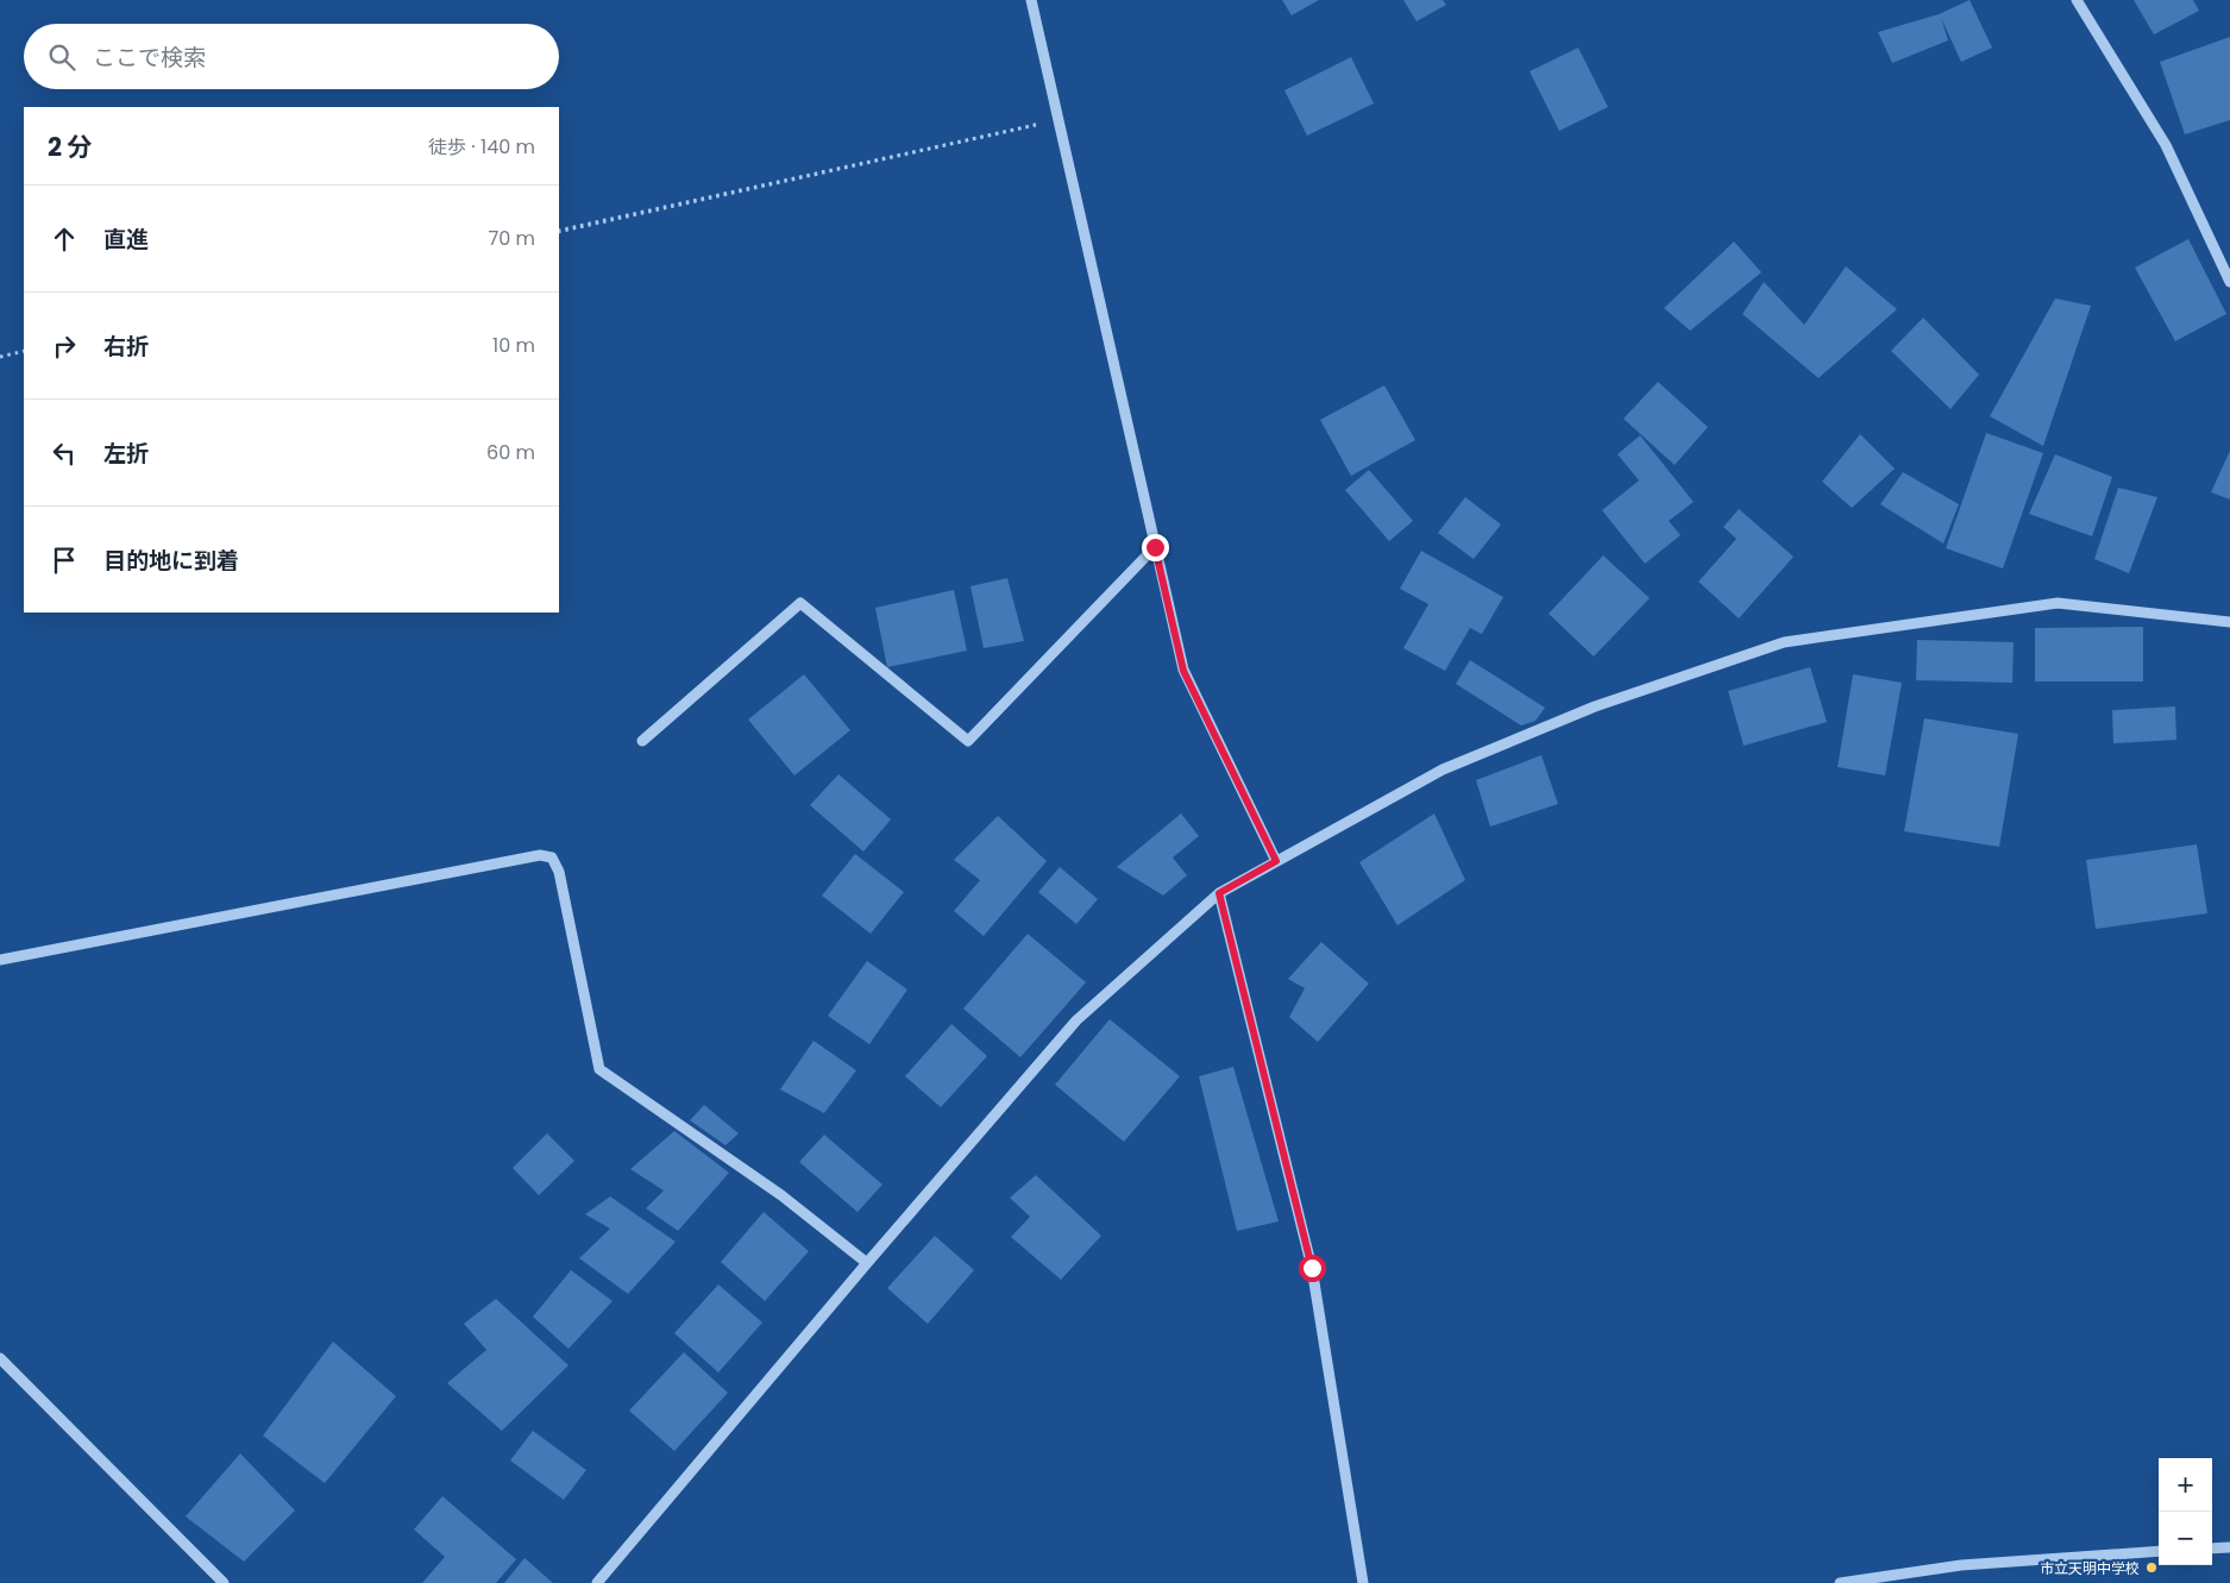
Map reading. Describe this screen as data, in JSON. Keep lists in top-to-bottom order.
{
  "places": ["市立天明中学校"],
  "page": {
    "search": "ここで検索",
    "heading": ["2 分", "徒歩 · 140 m"],
    "list": [
      ["直進", "70 m"],
      ["右折", "10 m"],
      ["左折", "60 m"],
      "目的地に到着"
    ],
    "map_buttons": ["+", "−"]
  }
}
